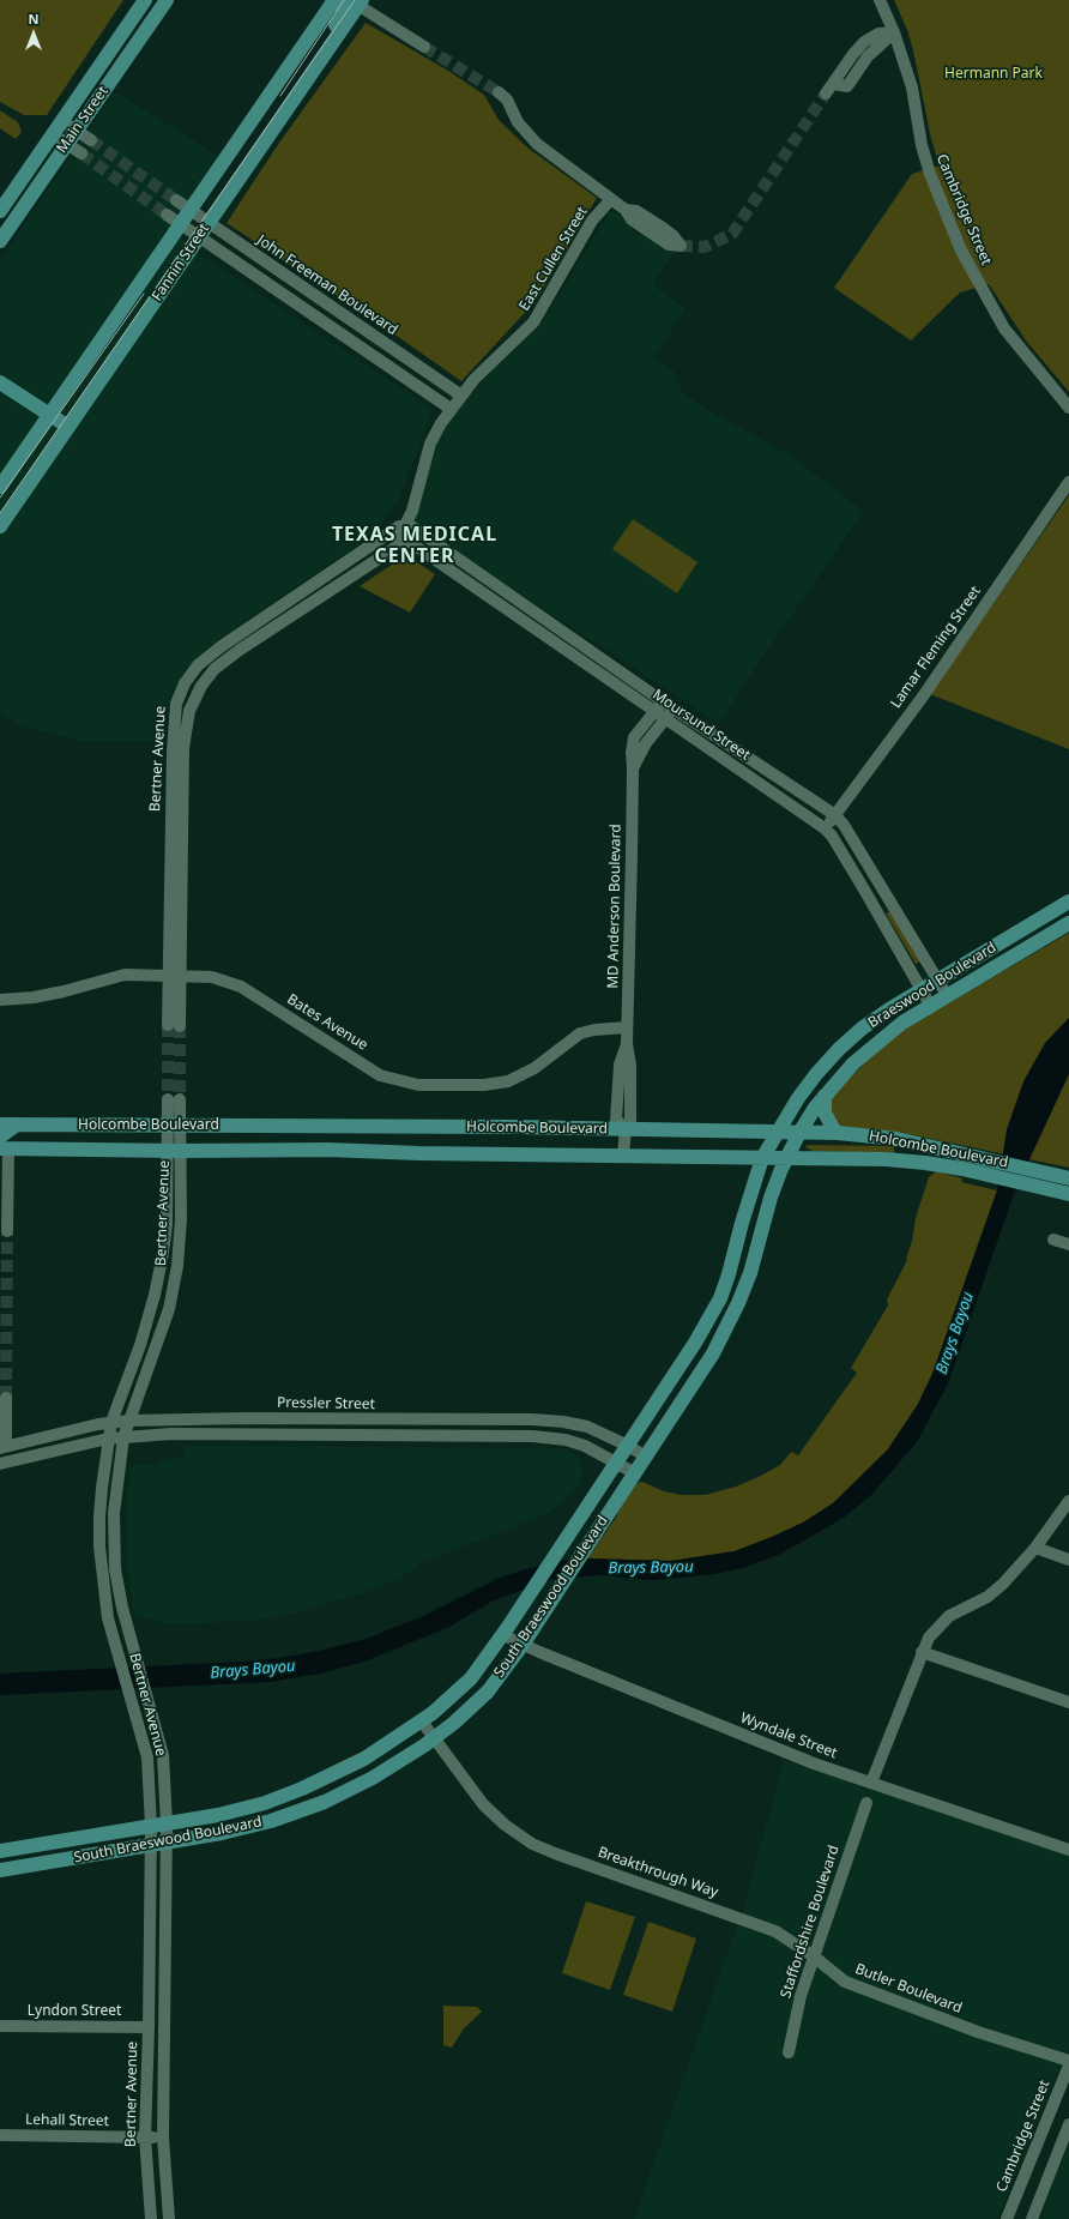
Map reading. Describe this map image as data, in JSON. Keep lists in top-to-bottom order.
{
  "streets": {
    "main road": [
      "Main Street",
      "Fannin Street",
      "Braeswood Boulevard",
      "Holcombe Boulevard",
      "South Braeswood Boulevard"
    ],
    "street": [
      "Cambridge Street",
      "East Cullen Street",
      "John Freeman Boulevard",
      "Lamar Fleming Street",
      "Moursund Street",
      "Bertner Avenue",
      "MD Anderson Boulevard",
      "Bates Avenue",
      "Pressler Street",
      "Wyndale Street",
      "Breakthrough Way",
      "Staffordshire Boulevard",
      "Butler Boulevard",
      "Lyndon Street",
      "Lehall Street"
    ]
  },
  "crossings": [
    ["East Cullen Street", "John Freeman Boulevard"],
    ["Fannin Street", "John Freeman Boulevard"],
    ["Lamar Fleming Street", "Moursund Street"],
    ["Moursund Street", "Bertner Avenue"],
    ["Moursund Street", "MD Anderson Boulevard"],
    ["Moursund Street", "Braeswood Boulevard"],
    ["Bertner Avenue", "Bates Avenue"],
    ["Bertner Avenue", "Holcombe Boulevard"],
    ["Bertner Avenue", "Pressler Street"],
    ["Bertner Avenue", "South Braeswood Boulevard"],
    ["Bertner Avenue", "Lyndon Street"],
    ["Bertner Avenue", "Lehall Street"],
    ["MD Anderson Boulevard", "Bates Avenue"],
    ["MD Anderson Boulevard", "Holcombe Boulevard"],
    ["Braeswood Boulevard", "Holcombe Boulevard"],
    ["Braeswood Boulevard", "South Braeswood Boulevard"],
    ["Holcombe Boulevard", "South Braeswood Boulevard"],
    ["Pressler Street", "South Braeswood Boulevard"],
    ["South Braeswood Boulevard", "Wyndale Street"],
    ["South Braeswood Boulevard", "Breakthrough Way"],
    ["Breakthrough Way", "Butler Boulevard"],
    ["Staffordshire Boulevard", "Butler Boulevard"]
  ],
  "districts": ["TEXAS MEDICAL CENTER"],
  "water": ["Brays Bayou"],
  "parks": ["Hermann Park"],
  "north": "top"
}
